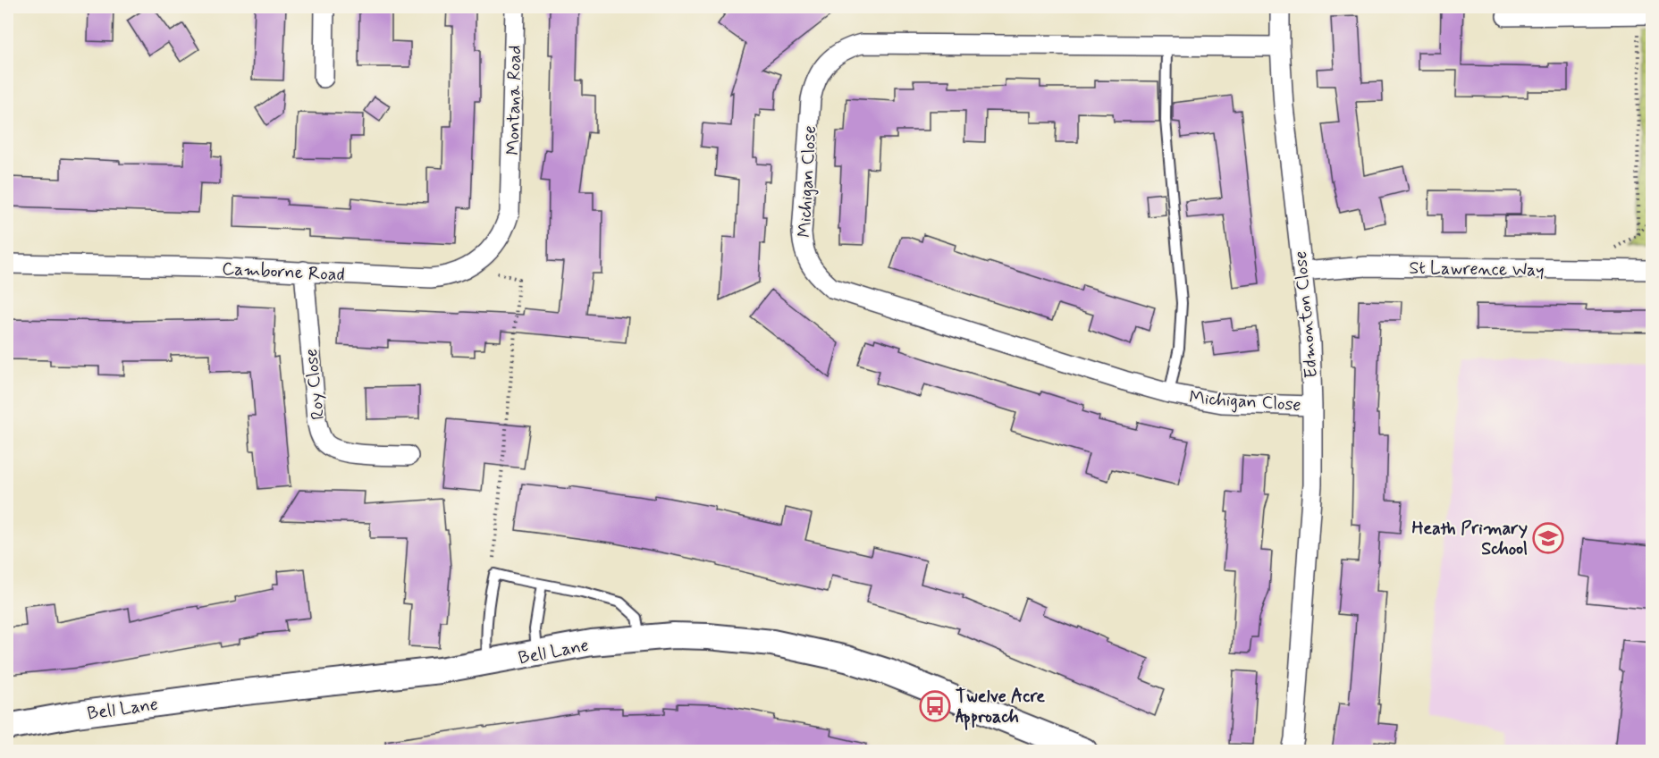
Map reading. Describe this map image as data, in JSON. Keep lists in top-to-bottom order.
{
  "streets": {
    "street": [
      "Montana Road",
      "Michigan Close",
      "St Lawrence Way",
      "Camborne Road",
      "Edmonton Close",
      "Roy Close",
      "Bell Lane"
    ]
  },
  "crossings": [
    ["Montana Road", "Camborne Road"],
    ["Michigan Close", "Edmonton Close"],
    ["St Lawrence Way", "Edmonton Close"],
    ["Camborne Road", "Roy Close"]
  ],
  "places": {
    "school or university": ["Heath Primary School"],
    "bus stop": ["Twelve Acre Approach"]
  }
}
